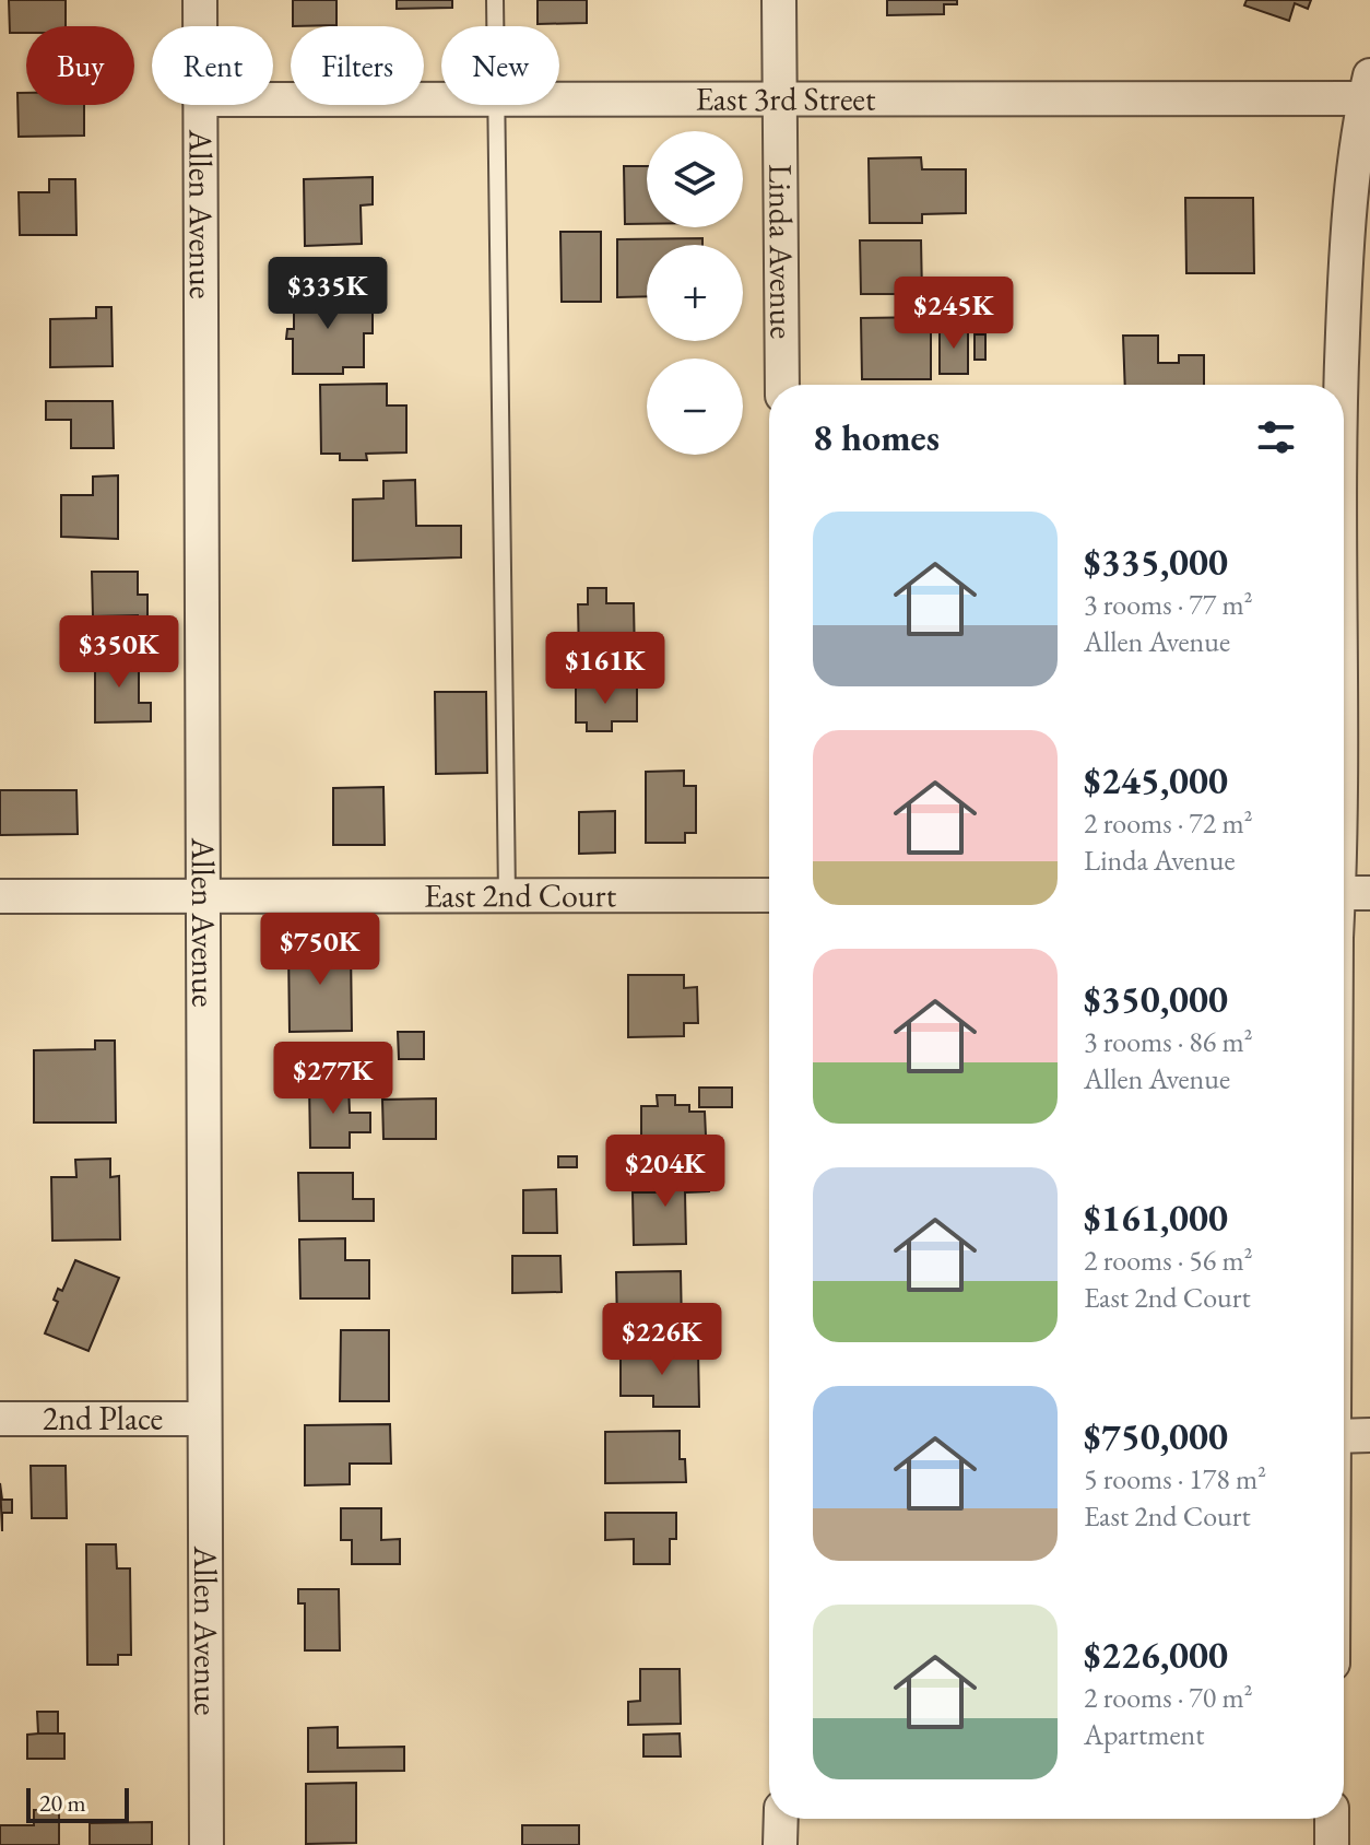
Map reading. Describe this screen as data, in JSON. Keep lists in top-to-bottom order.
{
  "streets": {
    "street": [
      "East 3rd Street",
      "Allen Avenue",
      "Linda Avenue",
      "East 2nd Court",
      "2nd Place"
    ]
  },
  "crossings": [
    ["East 3rd Street", "Linda Avenue"],
    ["Allen Avenue", "East 2nd Court"],
    ["Allen Avenue", "2nd Place"]
  ],
  "scale_bar": "20 m",
  "page": {
    "chip": [
      "Buy",
      "Rent",
      "Filters",
      "New"
    ],
    "map_buttons": ["+", "−"],
    "price": [
      "$335K",
      "$245K",
      "$350K",
      "$161K",
      "$750K",
      "$277K",
      "$204K",
      "$226K"
    ],
    "heading": "8 homes",
    "list": [
      {
        "name": "$335,000",
        "note": "3 rooms · 77 m² · Allen Avenue"
      },
      {
        "name": "$245,000",
        "note": "2 rooms · 72 m² · Linda Avenue"
      },
      {
        "name": "$350,000",
        "note": "3 rooms · 86 m² · Allen Avenue"
      },
      {
        "name": "$161,000",
        "note": "2 rooms · 56 m² · East 2nd Court"
      },
      {
        "name": "$750,000",
        "note": "5 rooms · 178 m² · East 2nd Court"
      },
      {
        "name": "$226,000",
        "note": "2 rooms · 70 m² · Apartment"
      }
    ],
    "scale": "20 m"
  }
}
